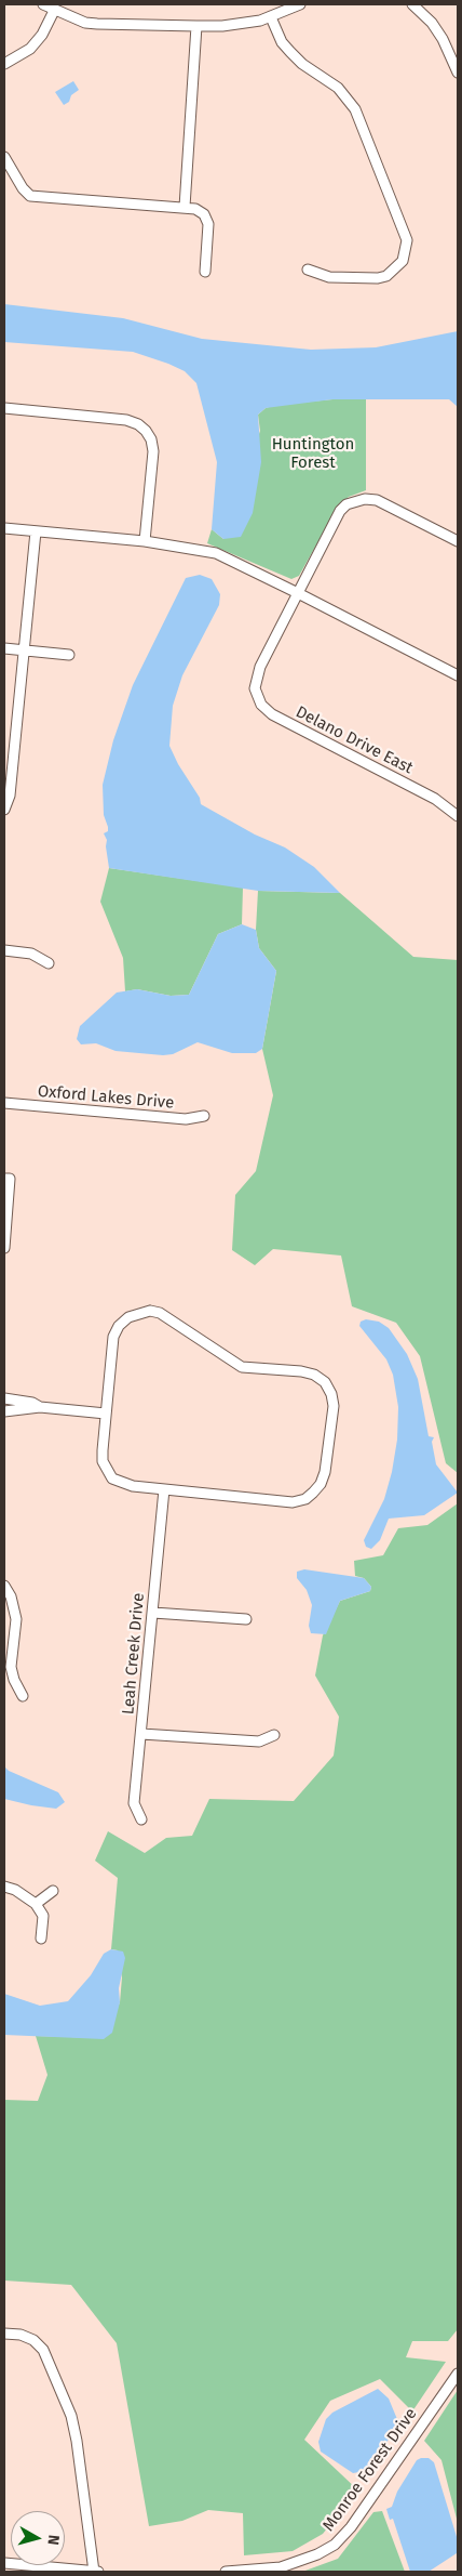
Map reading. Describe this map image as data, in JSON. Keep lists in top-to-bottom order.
{
  "streets": {
    "street": [
      "Delano Drive East",
      "Oxford Lakes Drive",
      "Leah Creek Drive",
      "Monroe Forest Drive"
    ]
  },
  "parks": ["Huntington Forest"],
  "north": "right"
}
